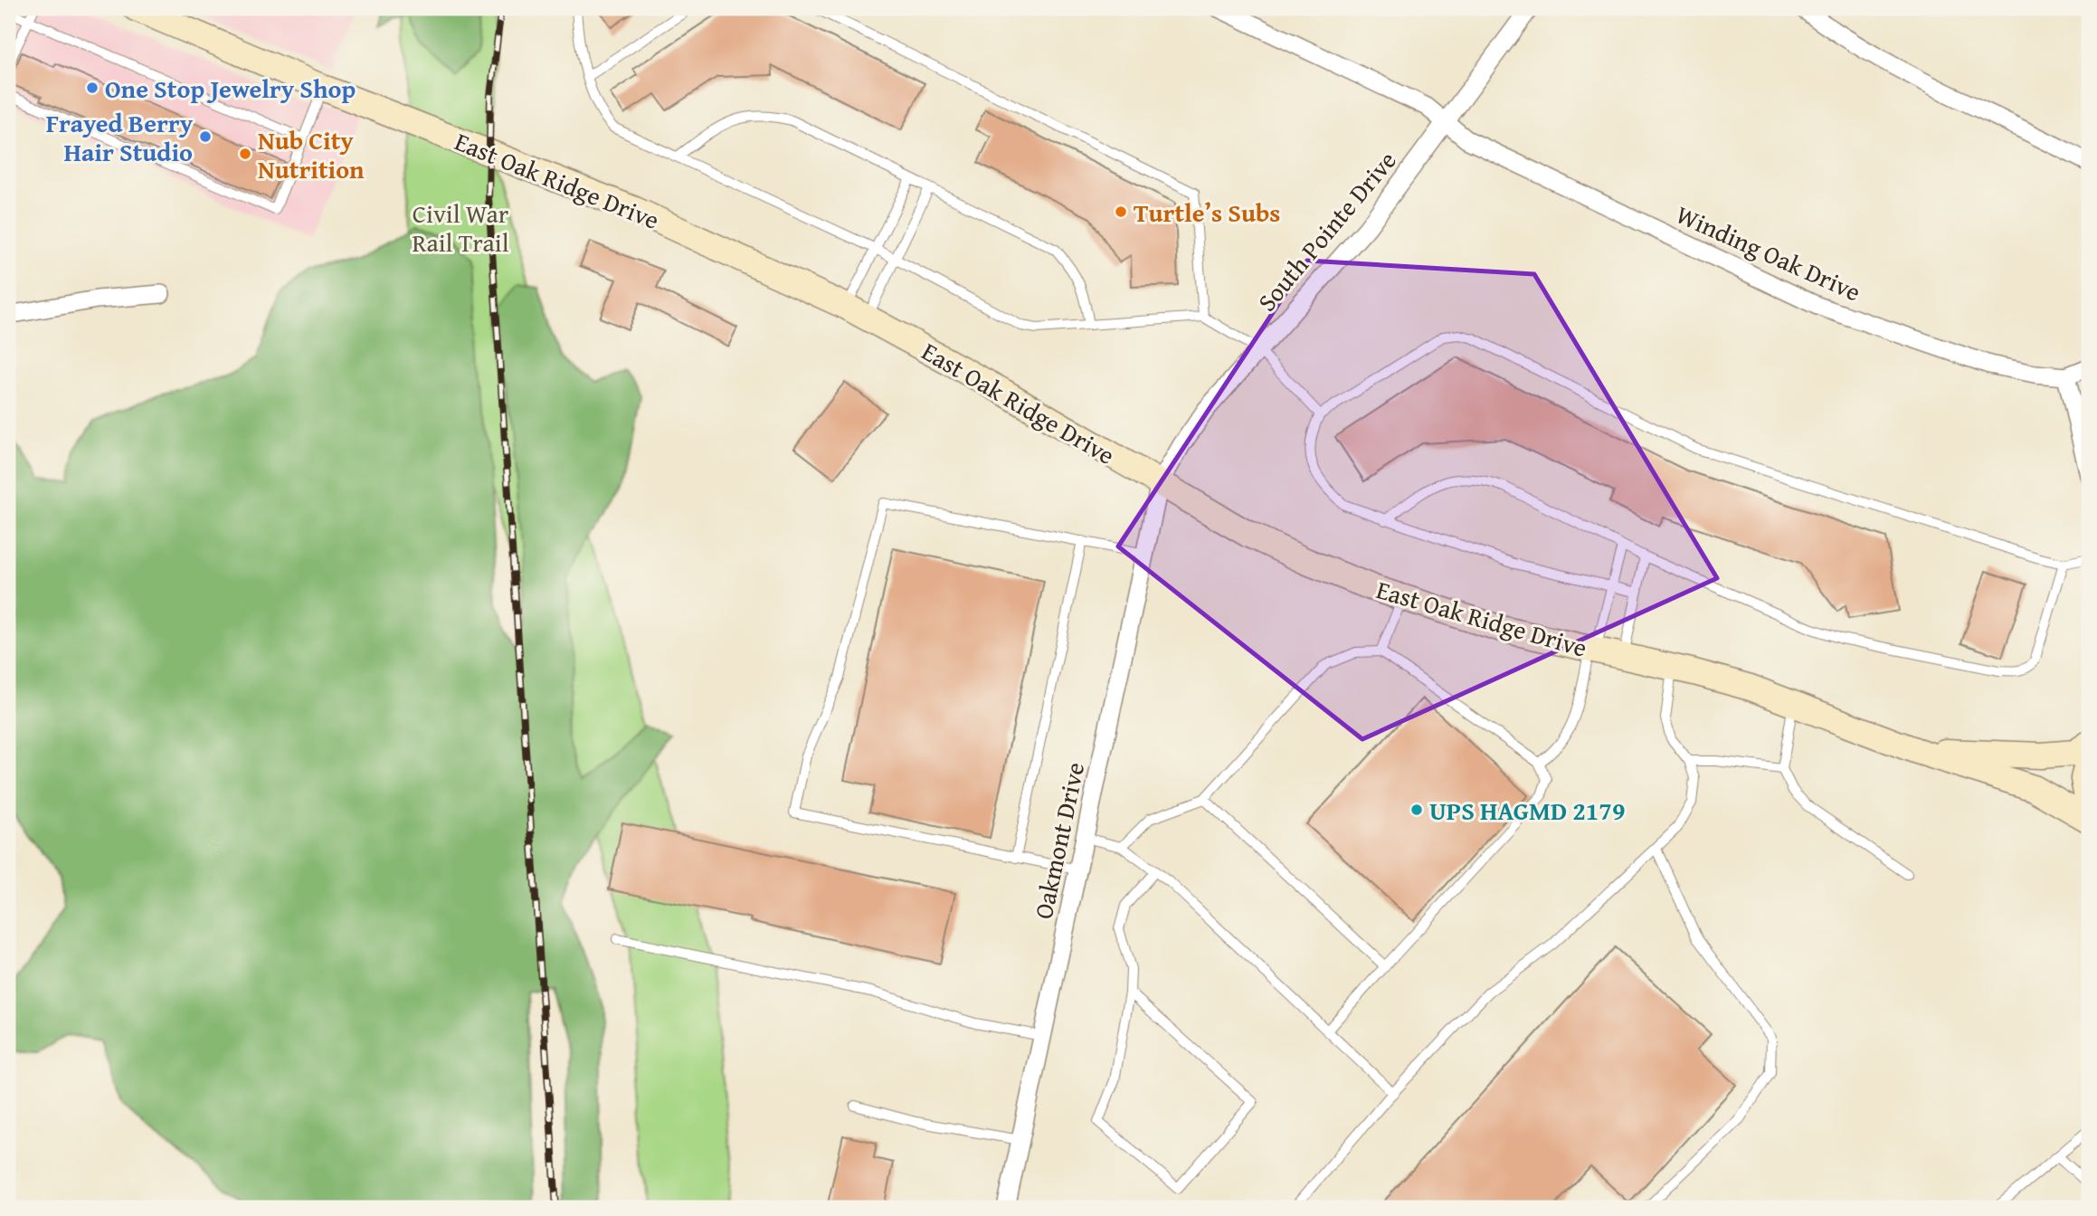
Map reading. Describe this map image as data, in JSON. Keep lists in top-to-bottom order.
{
  "streets": {
    "main road": ["East Oak Ridge Drive"],
    "street": ["South Pointe Drive", "Winding Oak Drive", "Oakmont Drive"]
  },
  "crossings": [
    ["East Oak Ridge Drive", "South Pointe Drive"],
    ["East Oak Ridge Drive", "Oakmont Drive"],
    ["South Pointe Drive", "Winding Oak Drive"],
    ["South Pointe Drive", "Oakmont Drive"]
  ],
  "parks": ["Civil War Rail Trail"],
  "places": [
    "One Stop Jewelry Shop",
    "Frayed Berry Hair Studio",
    "Nub City Nutrition",
    "Turtle’s Subs",
    "UPS HAGMD 2179"
  ]
}
